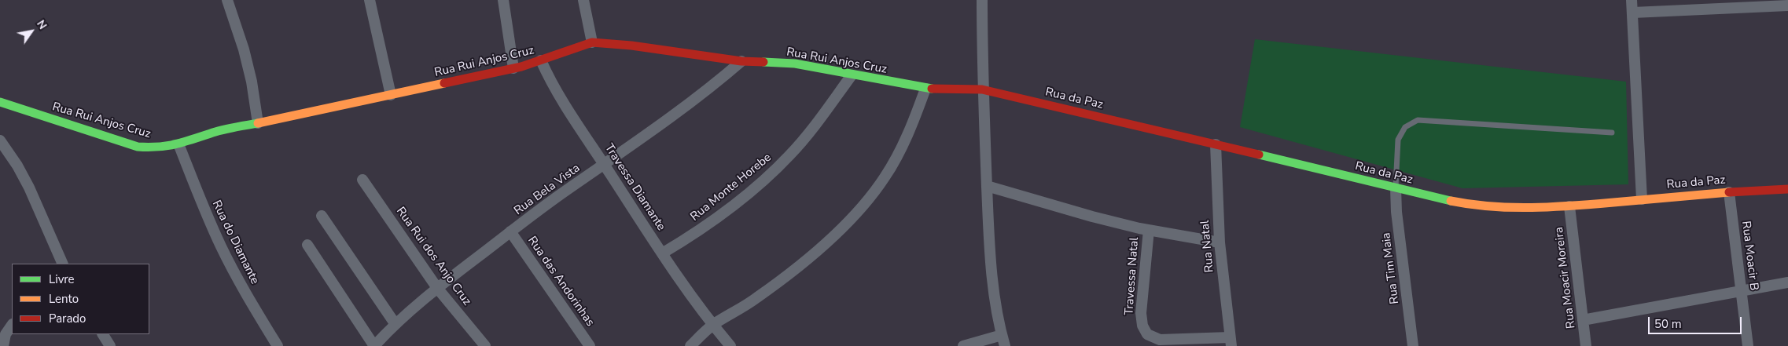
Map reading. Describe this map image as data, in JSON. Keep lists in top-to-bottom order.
{
  "streets": {
    "street": [
      "Rua Rui Anjos Cruz",
      "Rua da Paz",
      "Travessa Diamante",
      "Rua Monte Horebe",
      "Rua Bela Vista",
      "Rua do Diamante",
      "Rua Natal",
      "Rua Moacir B",
      "Rua Rui dos Anjo Cruz",
      "Rua Tim Maia",
      "Travessa Natal",
      "Rua Moacir Moreira",
      "Rua das Andorinhas"
    ]
  },
  "crossings": [
    ["Rua Rui Anjos Cruz", "Rua da Paz"],
    ["Rua Rui Anjos Cruz", "Travessa Diamante"],
    ["Rua Rui Anjos Cruz", "Rua Monte Horebe"],
    ["Rua Rui Anjos Cruz", "Rua Bela Vista"],
    ["Rua Rui Anjos Cruz", "Rua do Diamante"],
    ["Rua da Paz", "Rua Natal"],
    ["Rua da Paz", "Rua Moacir B"],
    ["Rua da Paz", "Rua Tim Maia"],
    ["Rua da Paz", "Rua Moacir Moreira"],
    ["Travessa Diamante", "Rua Monte Horebe"],
    ["Travessa Diamante", "Rua Bela Vista"],
    ["Rua Bela Vista", "Rua Rui dos Anjo Cruz"],
    ["Rua Bela Vista", "Rua das Andorinhas"],
    ["Rua Natal", "Travessa Natal"]
  ],
  "legend": ["Livre", "Lento", "Parado"],
  "scale_bar": "50 m",
  "north": "top right"
}
